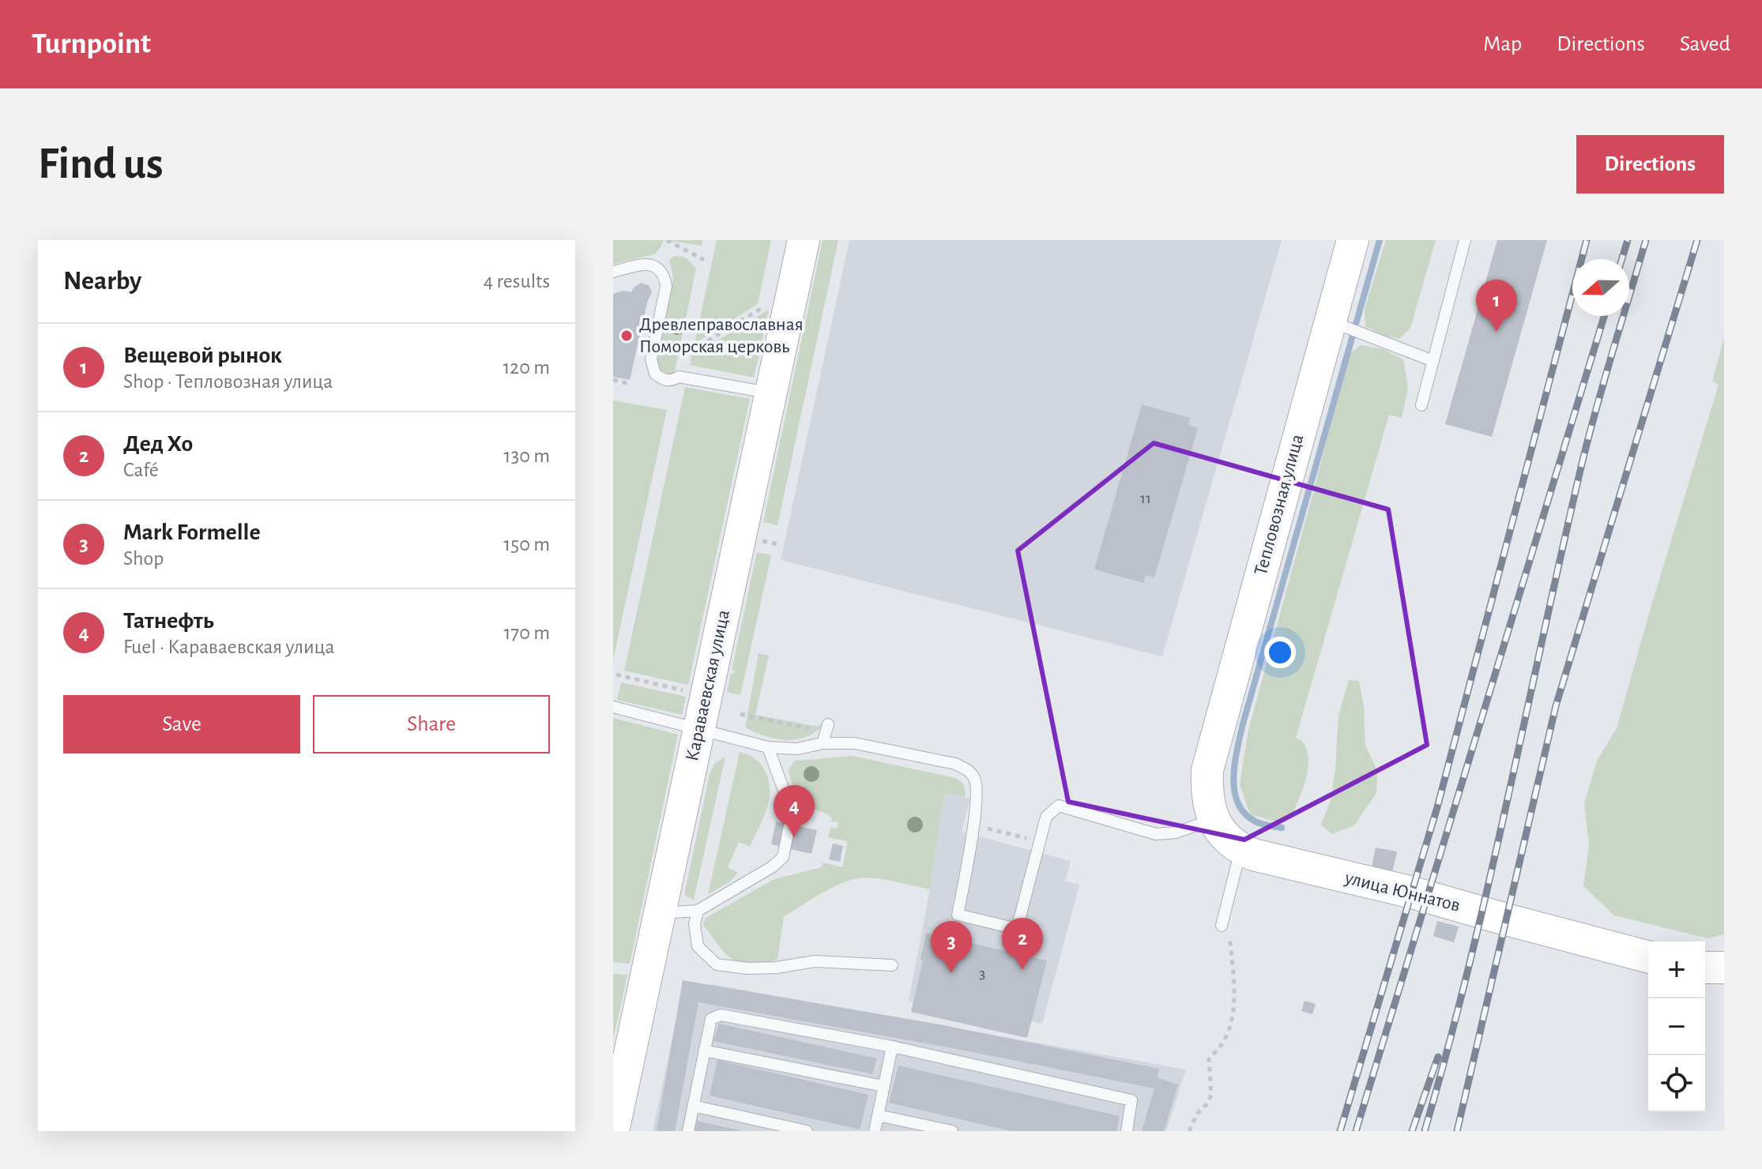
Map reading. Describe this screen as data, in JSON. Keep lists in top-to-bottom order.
{
  "streets": {
    "street": ["Тепловозная улица", "Караваевская улица", "улица Юннатов"]
  },
  "places": ["Древлеправославная Поморская церковь"],
  "house_numbers": ["11", "3"],
  "north": "left",
  "page": {
    "header": "Turnpoint",
    "nav": ["Map", "Directions", "Saved"],
    "buttons": [
      "Directions",
      ["Save", "Share"]
    ],
    "title": "Find us",
    "heading": ["Nearby", "4 results"],
    "pins": [
      "1",
      "4",
      "2",
      "3"
    ],
    "list": [
      {
        "mark": "1",
        "name": "Вещевой рынок",
        "note": "Shop · Тепловозная улица",
        "value": "120 m"
      },
      {
        "mark": "2",
        "name": "Дед Хо",
        "note": "Café",
        "value": "130 m"
      },
      {
        "mark": "3",
        "name": "Mark Formelle",
        "note": "Shop",
        "value": "150 m"
      },
      {
        "mark": "4",
        "name": "Татнефть",
        "note": "Fuel · Караваевская улица",
        "value": "170 m"
      }
    ],
    "map_buttons": ["+", "−"]
  }
}
